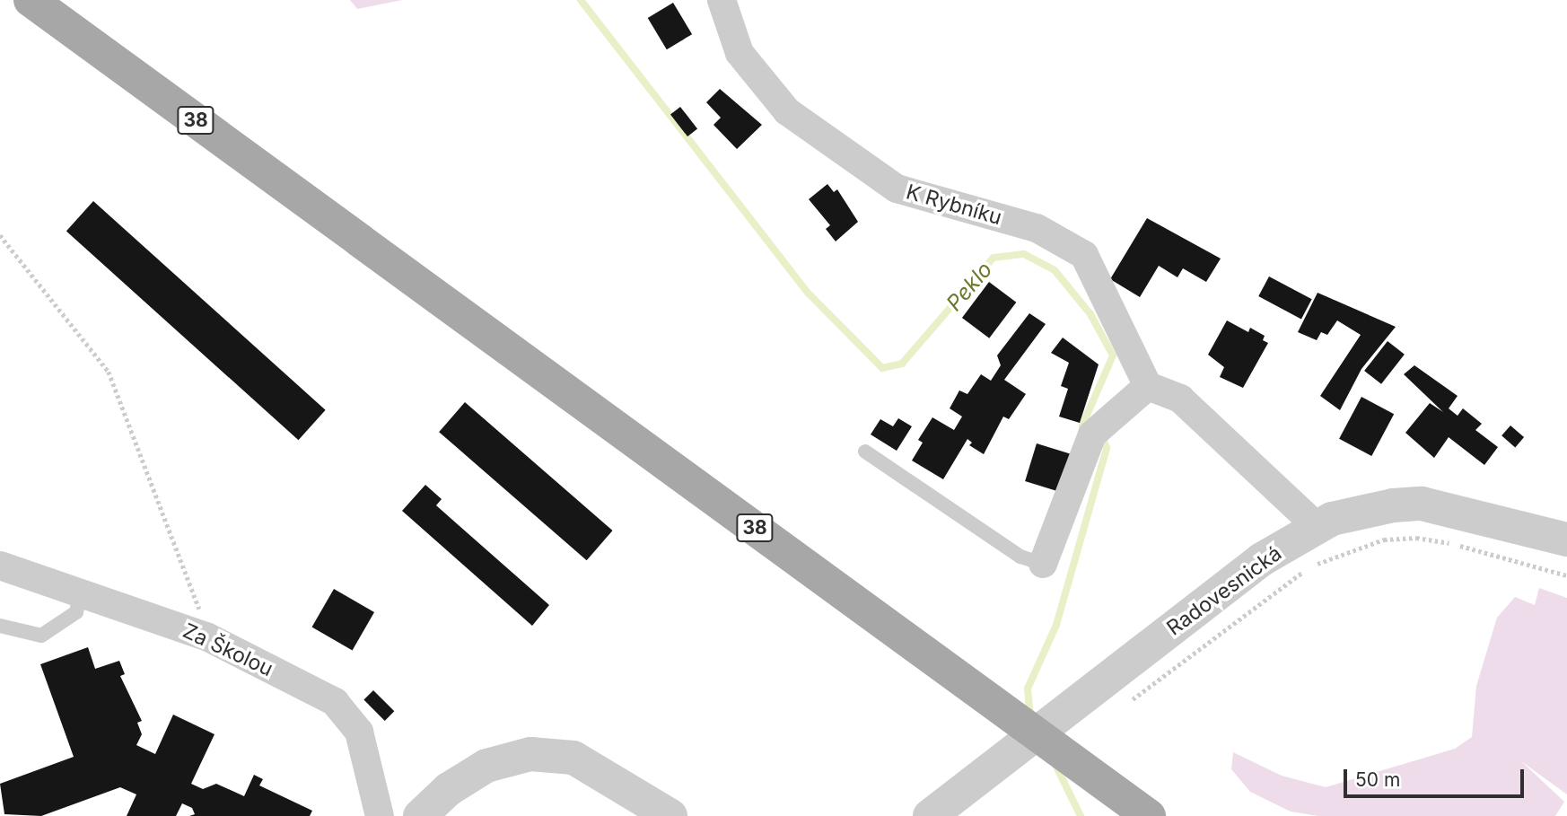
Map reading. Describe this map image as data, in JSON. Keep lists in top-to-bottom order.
{
  "streets": {
    "main road": ["38"],
    "street": ["K Rybníku", "Radovesnická", "Za Školou"]
  },
  "water": ["Peklo"],
  "scale_bar": "50 m"
}
